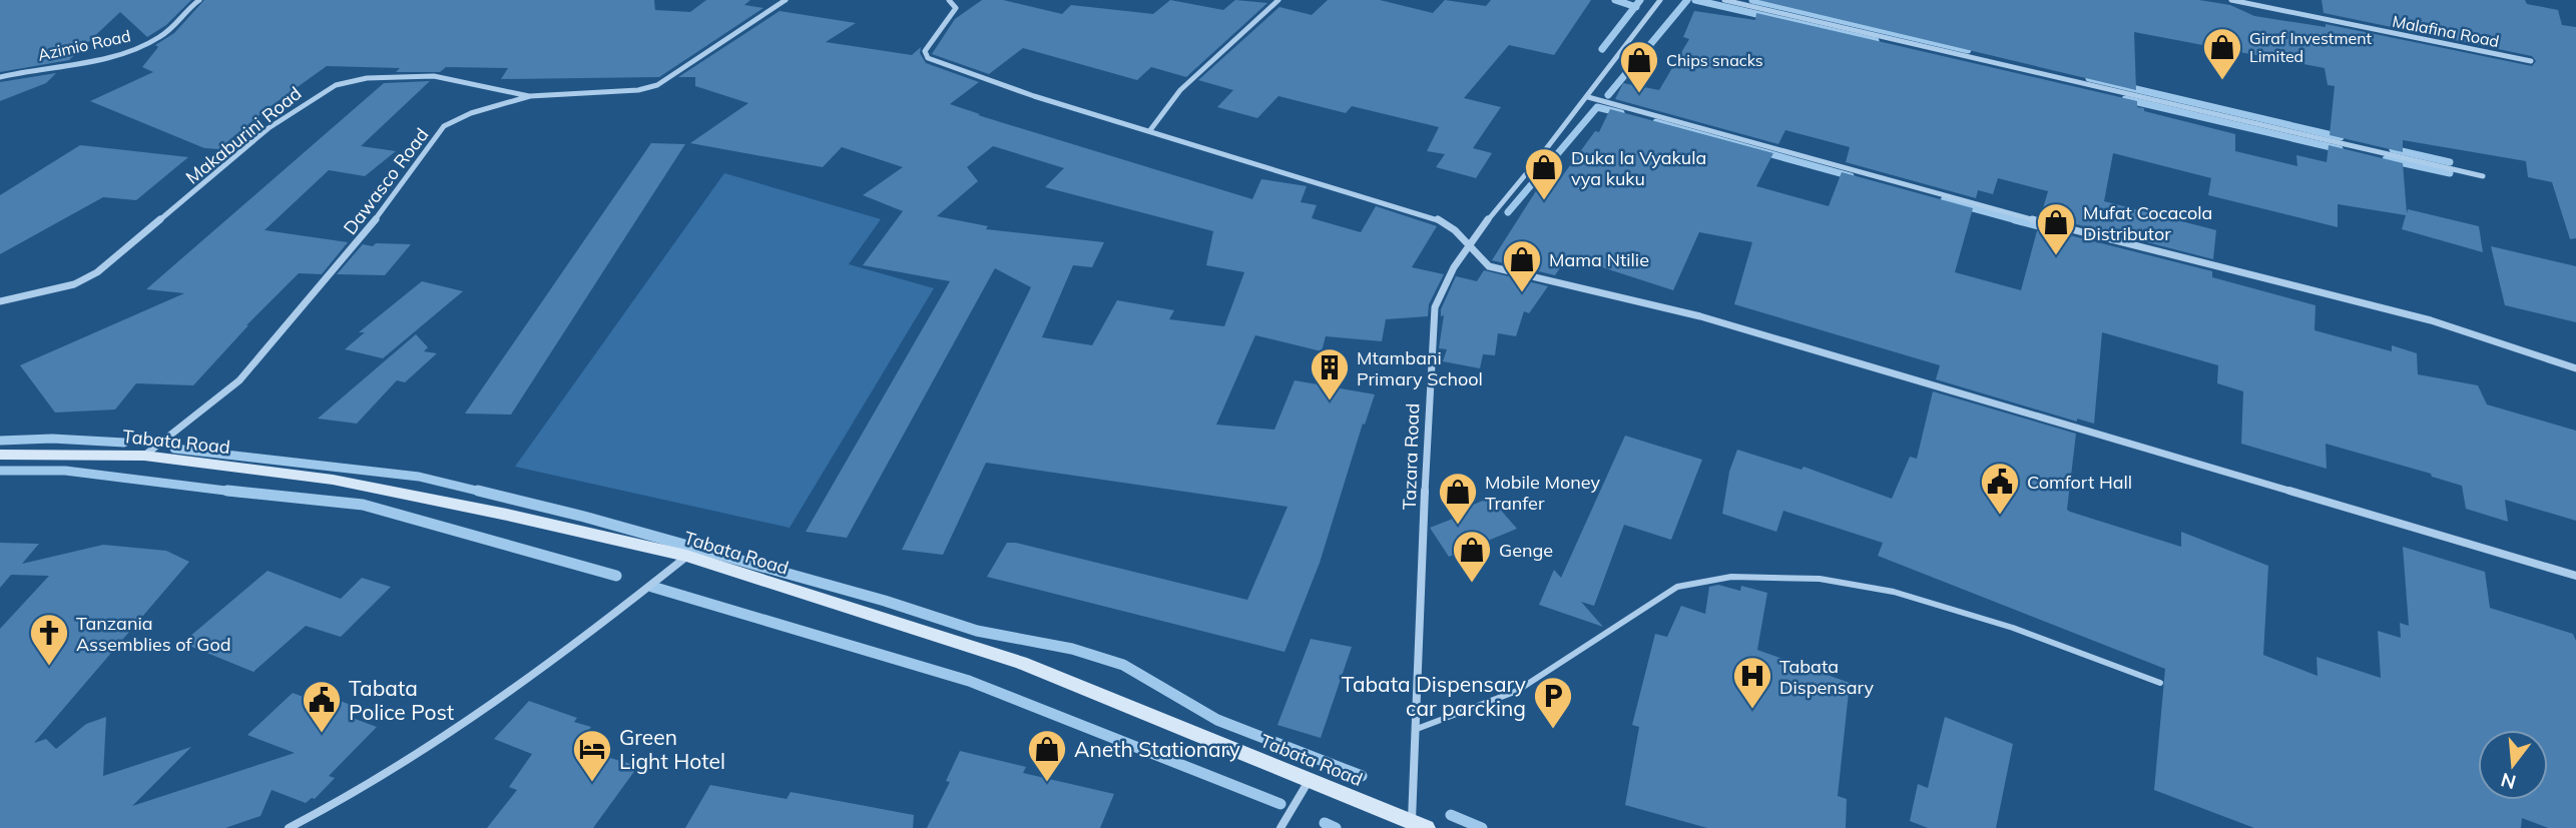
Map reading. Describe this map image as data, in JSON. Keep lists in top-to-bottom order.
{
  "streets": {
    "main road": ["Tabata Road"],
    "street": [
      "Malafina Road",
      "Azimio Road",
      "Makaburini Road",
      "Dawasco Road",
      "Tazara Road"
    ]
  },
  "crossings": [
    ["Makaburini Road", "Dawasco Road"],
    ["Dawasco Road", "Tabata Road"],
    ["Tabata Road", "Tazara Road"]
  ],
  "places": {
    "shop": [
      "Giraf Investment Limited",
      "Chips snacks",
      "Duka la Vyakula vya kuku",
      "Mufat Cocacola Distributor",
      "Mama Ntilie",
      "Mobile Money Tranfer",
      "Genge",
      "Aneth Stationary"
    ],
    "building": ["Mtambani Primary School"],
    "public building": ["Comfort Hall", "Tabata Police Post"],
    "church": ["Tanzania Assemblies of God"],
    "hospital": ["Tabata Dispensary"],
    "parking": ["Tabata Dispensary car parcking"],
    "hotel": ["Green Light Hotel"]
  },
  "north": "bottom"
}
